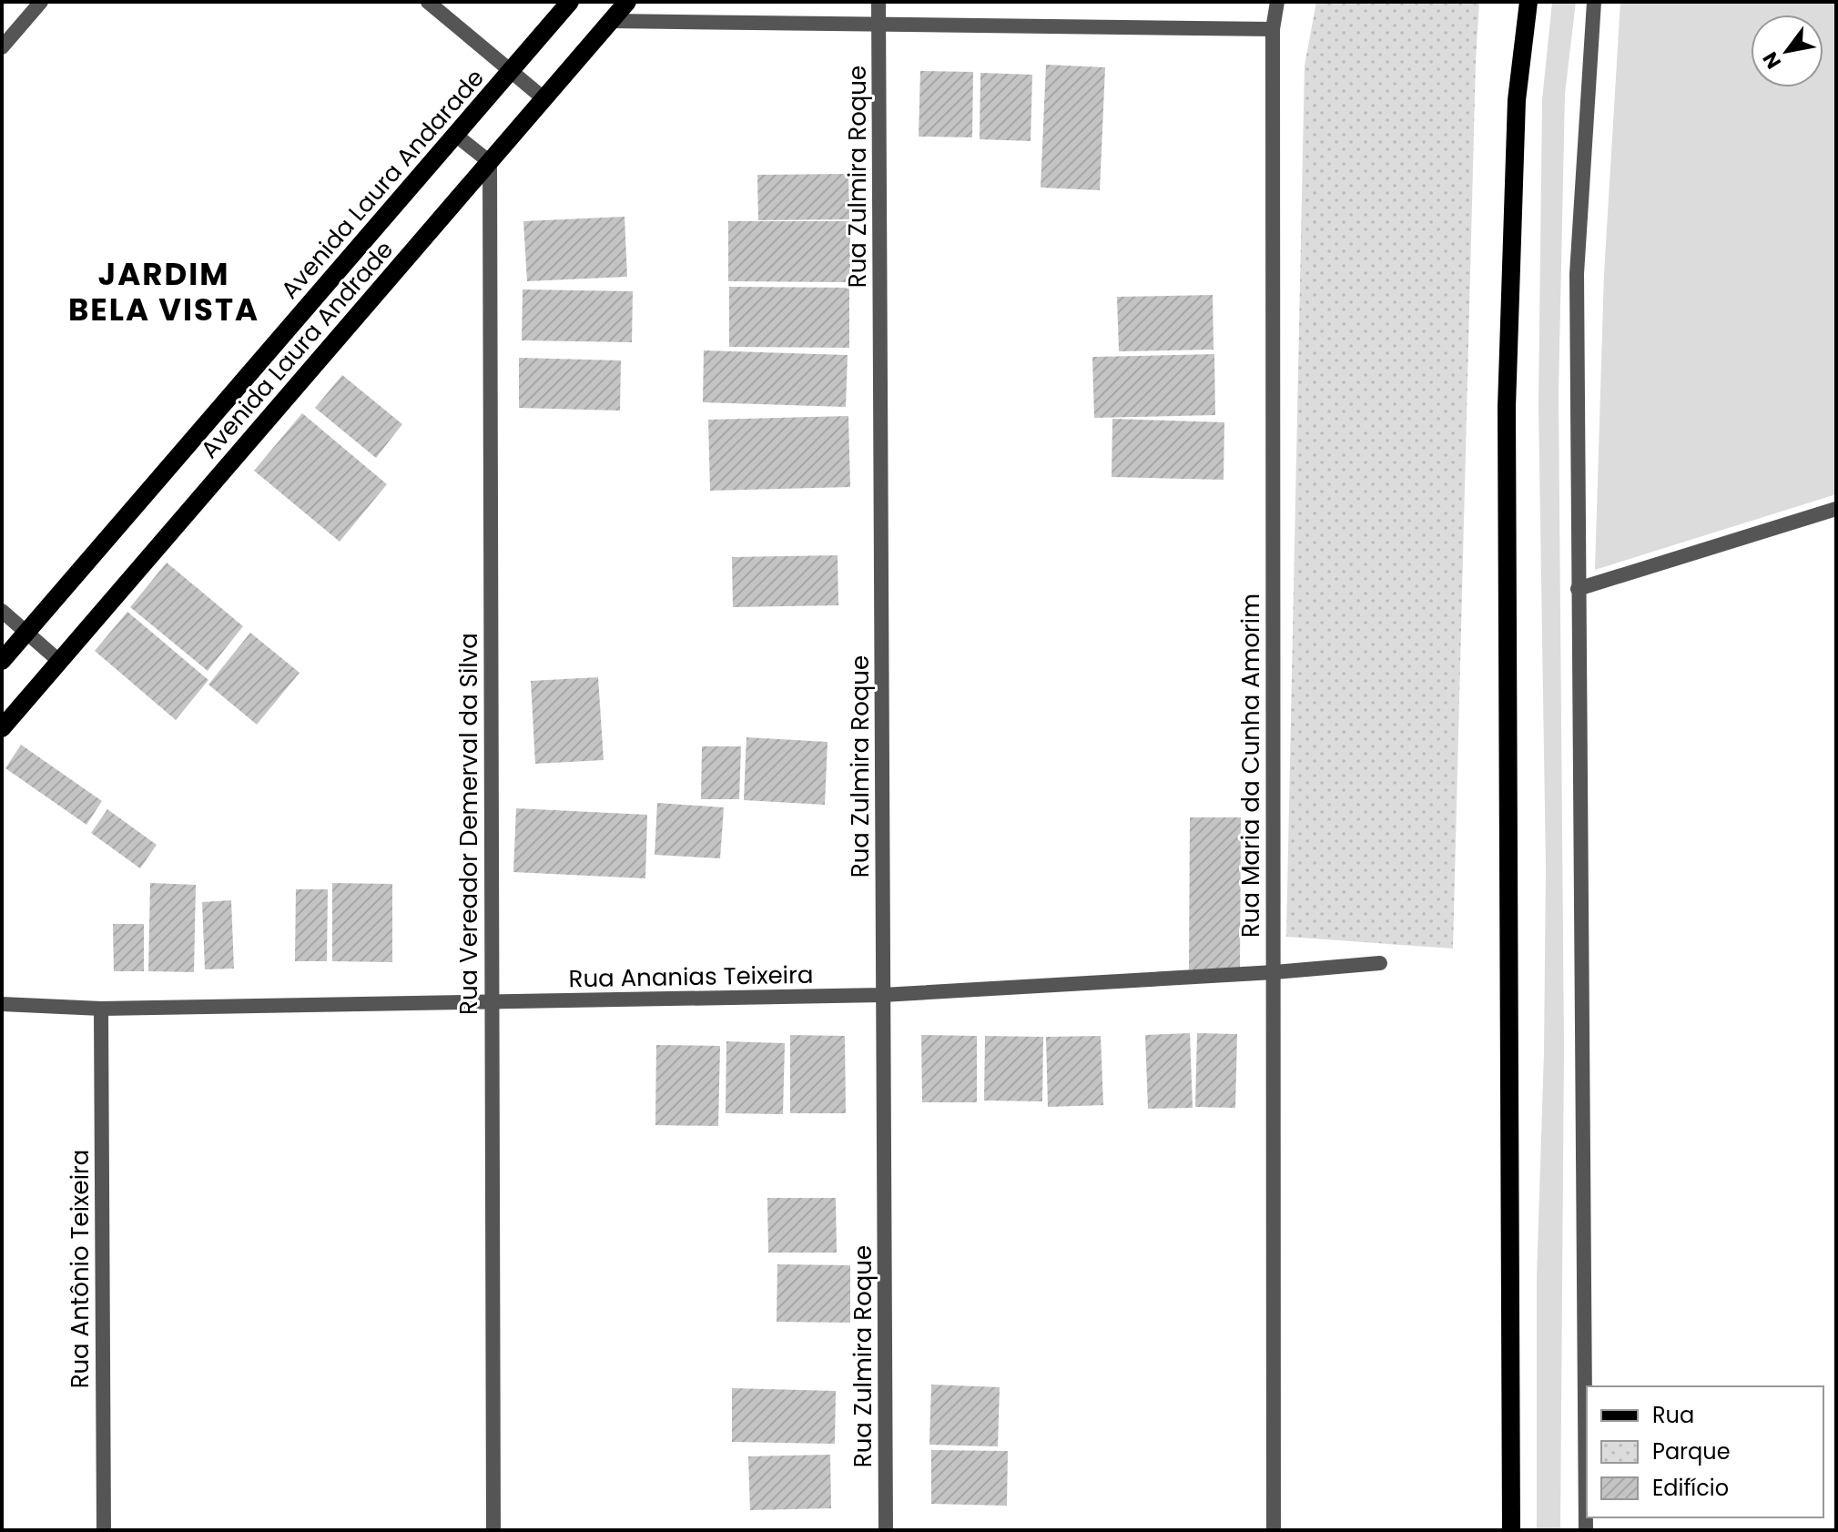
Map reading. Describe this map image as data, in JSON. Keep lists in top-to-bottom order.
{
  "streets": {
    "main road": ["Avenida Laura Andarade", "Avenida Laura Andrade"],
    "street": [
      "Rua Zulmira Roque",
      "Rua Maria da Cunha Amorim",
      "Rua Vereador Demerval da Silva",
      "Rua Ananias Teixeira",
      "Rua Antônio Teixeira"
    ]
  },
  "crossings": [
    ["Rua Zulmira Roque", "Rua Ananias Teixeira"],
    ["Avenida Laura Andrade", "Rua Vereador Demerval da Silva"],
    ["Rua Maria da Cunha Amorim", "Rua Ananias Teixeira"],
    ["Rua Vereador Demerval da Silva", "Rua Ananias Teixeira"],
    ["Rua Ananias Teixeira", "Rua Antônio Teixeira"]
  ],
  "districts": ["JARDIM BELA VISTA"],
  "legend": ["Rua", "Parque", "Edifício"],
  "north": "bottom left"
}
